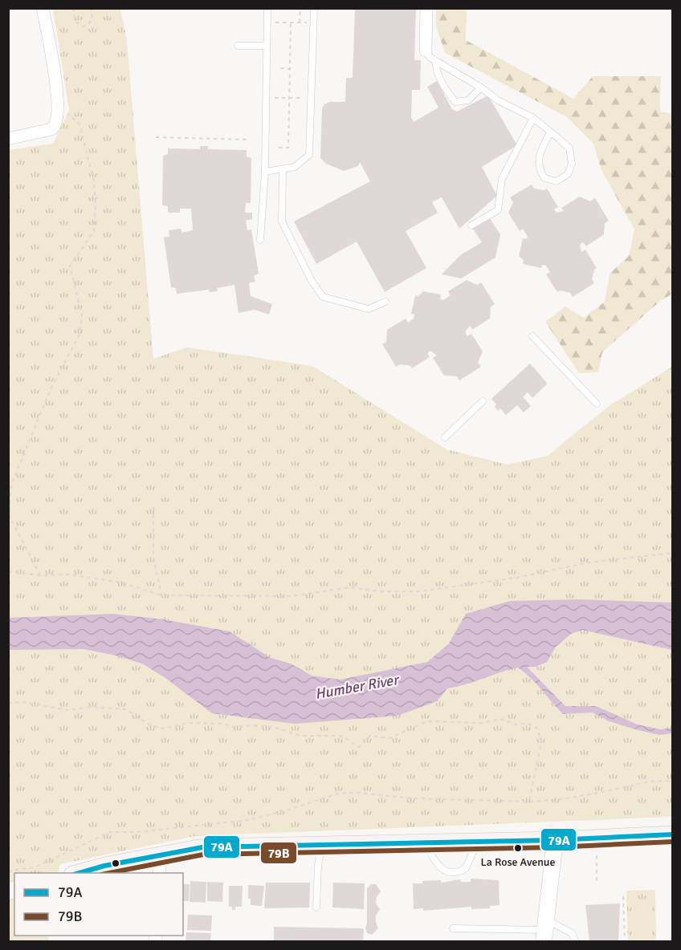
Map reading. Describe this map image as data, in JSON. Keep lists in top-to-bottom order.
{
  "water": ["Humber River"],
  "places": ["La Rose Avenue"],
  "lines": ["transit line 79A", "transit line 79B"],
  "legend": ["79A", "79B"]
}
